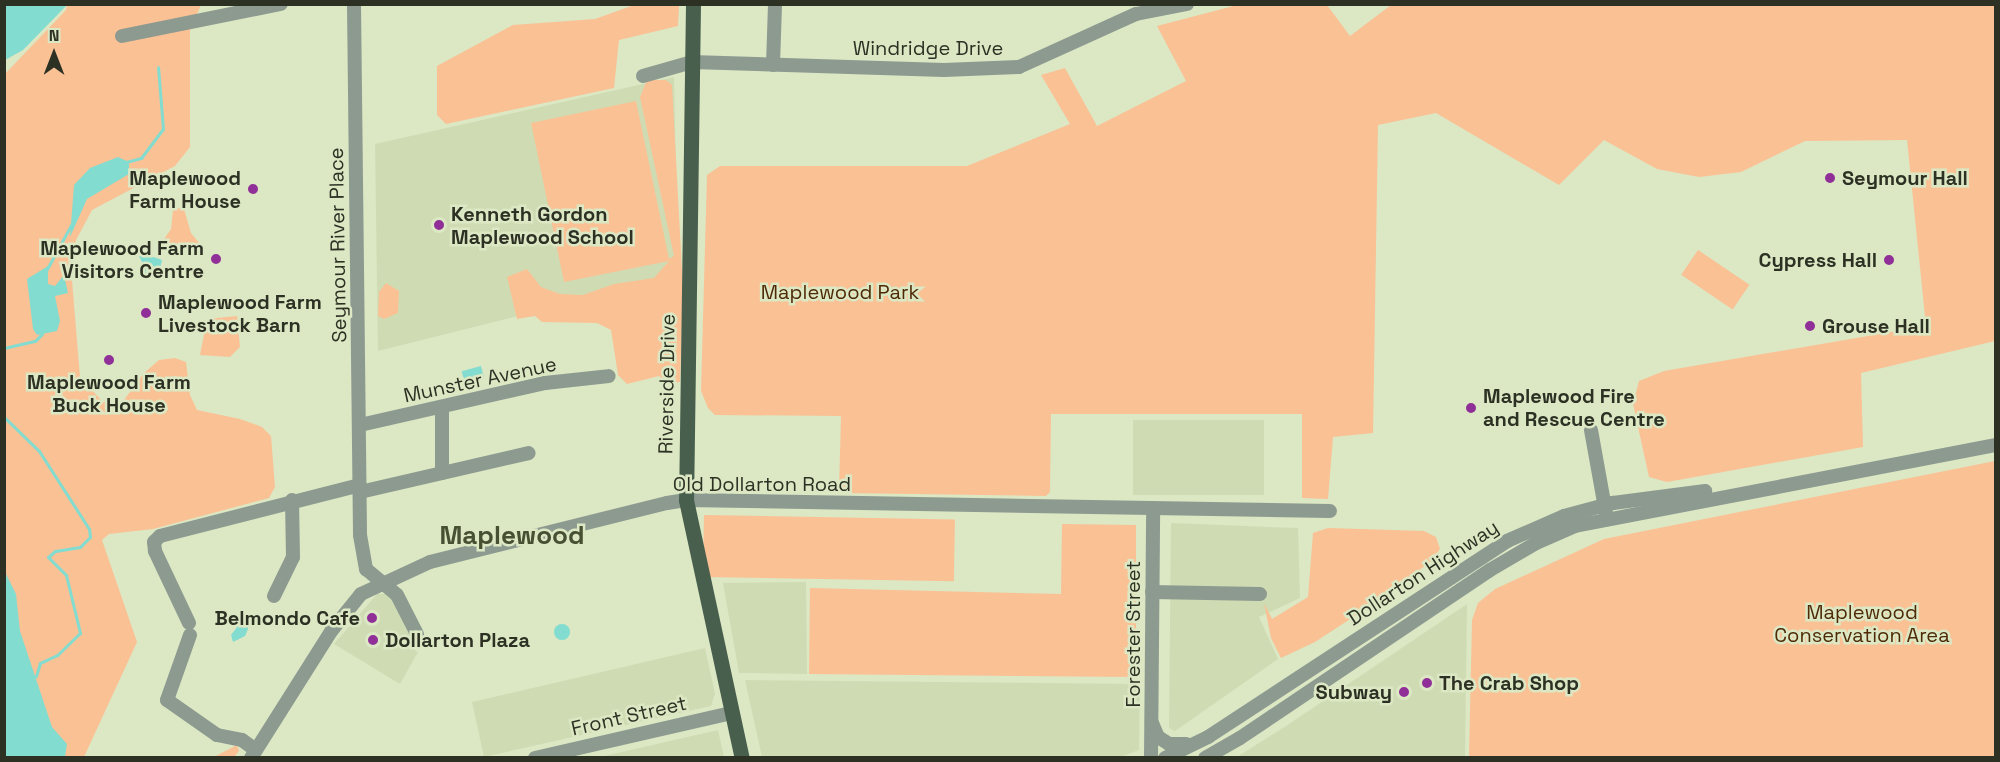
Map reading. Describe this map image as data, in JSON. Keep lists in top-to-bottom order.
{
  "streets": {
    "main road": ["Riverside Drive"],
    "street": [
      "Windridge Drive",
      "Seymour River Place",
      "Munster Avenue",
      "Old Dollarton Road",
      "Dollarton Highway",
      "Forester Street",
      "Front Street"
    ]
  },
  "crossings": [
    ["Windridge Drive", "Riverside Drive"],
    ["Seymour River Place", "Munster Avenue"],
    ["Seymour River Place", "Old Dollarton Road"],
    ["Riverside Drive", "Old Dollarton Road"],
    ["Riverside Drive", "Front Street"],
    ["Old Dollarton Road", "Forester Street"]
  ],
  "districts": ["Maplewood"],
  "parks": ["Maplewood Park", "Maplewood Conservation Area"],
  "places": [
    "Seymour Hall",
    "Maplewood Farm House",
    "Kenneth Gordon Maplewood School",
    "Maplewood Farm Visitors Centre",
    "Cypress Hall",
    "Maplewood Farm Livestock Barn",
    "Grouse Hall",
    "Maplewood Farm Buck House",
    "Maplewood Fire and Rescue Centre",
    "Belmondo Cafe",
    "Dollarton Plaza",
    "The Crab Shop",
    "Subway"
  ],
  "north": "top"
}
